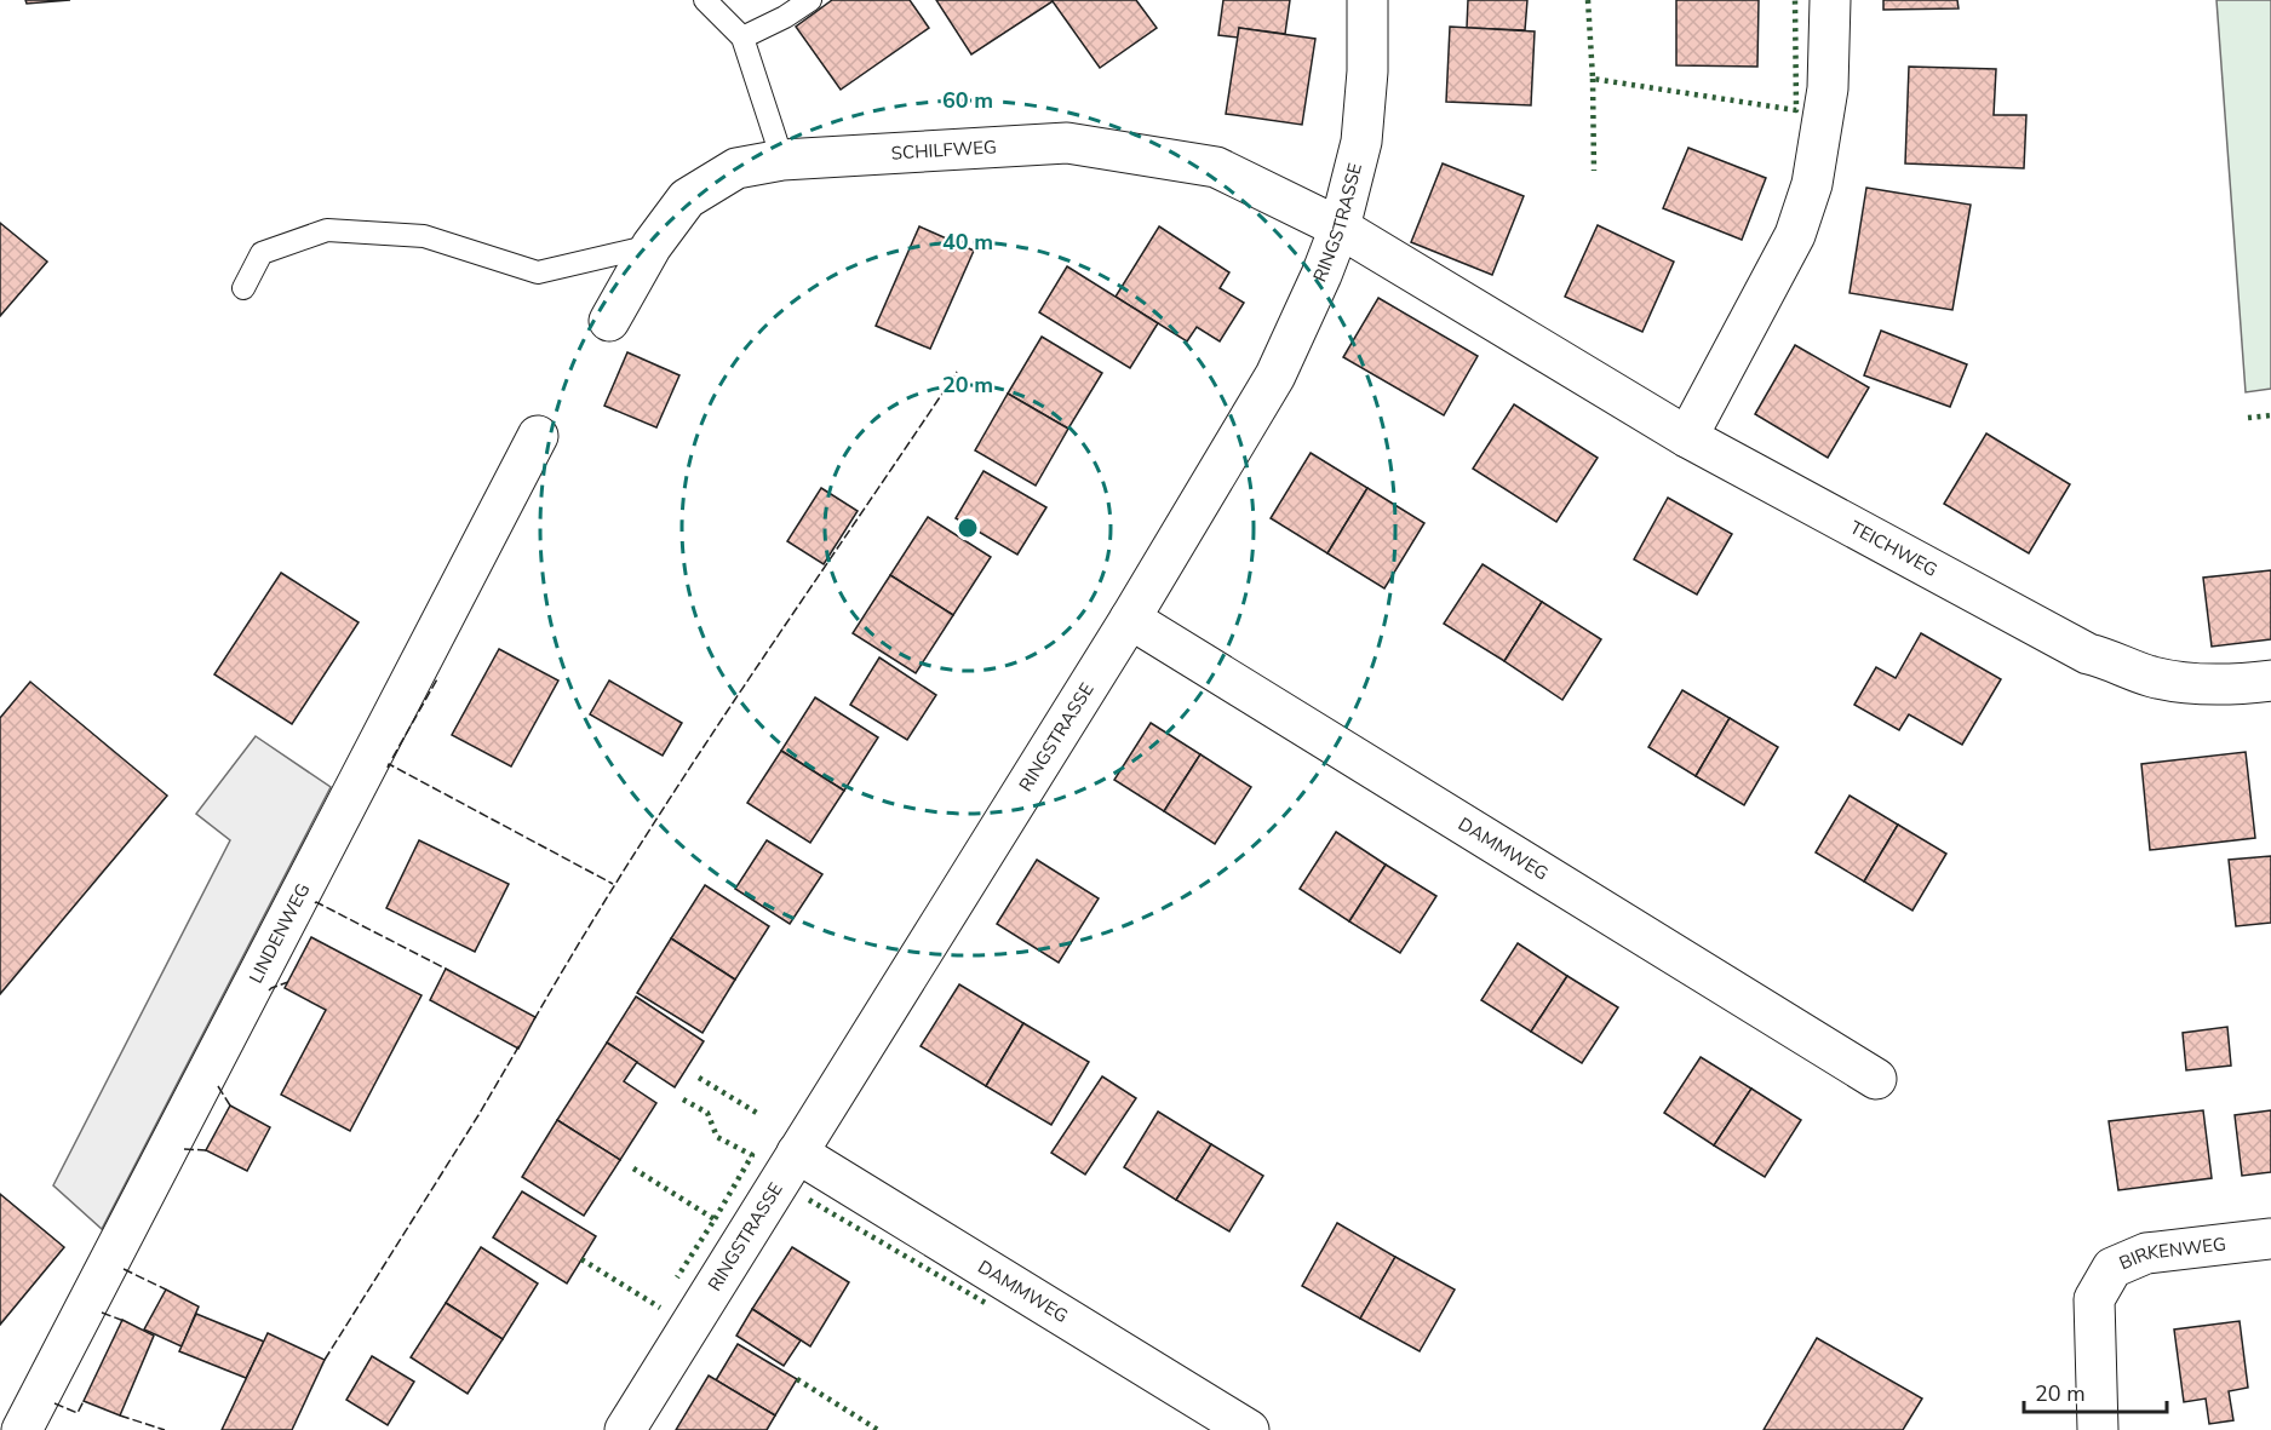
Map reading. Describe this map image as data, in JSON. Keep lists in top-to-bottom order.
{
  "streets": {
    "street": [
      "SCHILFWEG",
      "RINGSTRASSE",
      "TEICHWEG",
      "DAMMWEG",
      "LINDENWEG",
      "BIRKENWEG"
    ]
  },
  "crossings": [
    ["SCHILFWEG", "RINGSTRASSE"],
    ["SCHILFWEG", "TEICHWEG"],
    ["RINGSTRASSE", "TEICHWEG"],
    ["RINGSTRASSE", "DAMMWEG"]
  ],
  "scale_bar": "20 m",
  "rings": ["60 m", "40 m", "20 m"]
}
